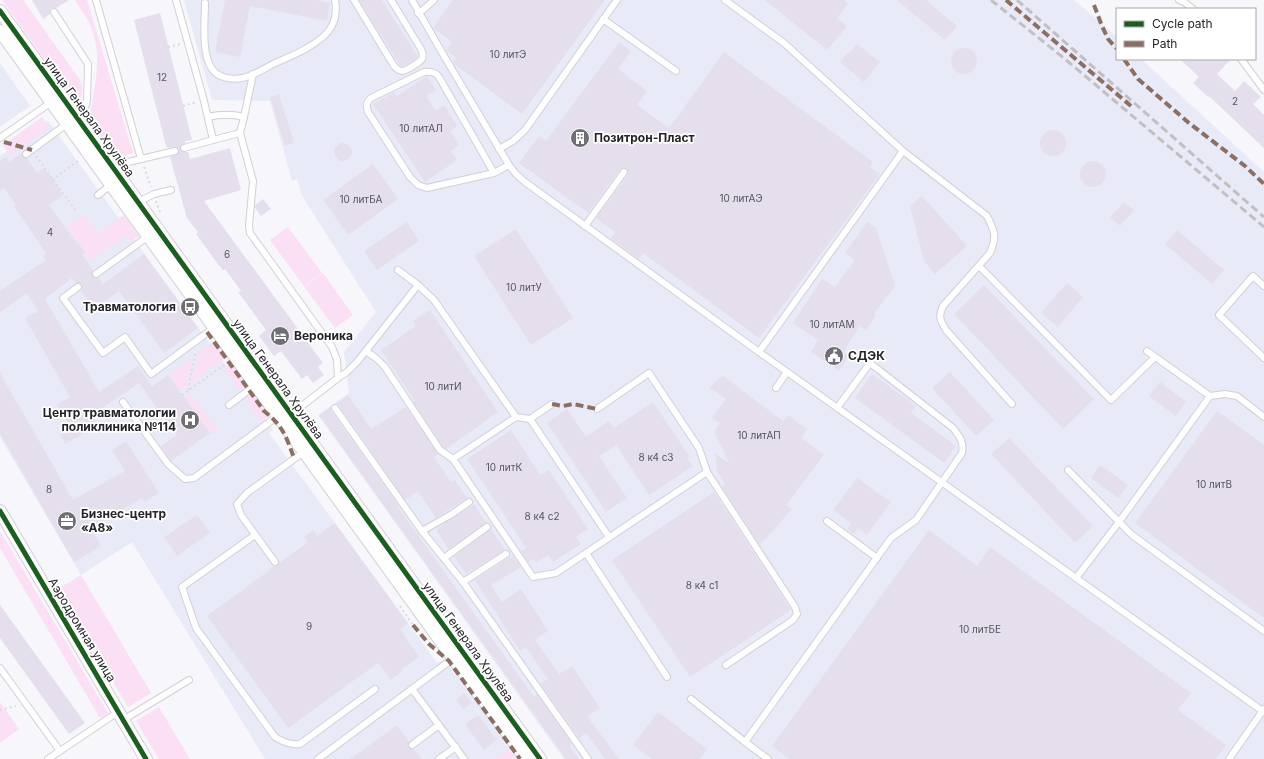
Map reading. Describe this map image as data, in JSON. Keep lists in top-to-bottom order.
{
  "streets": {
    "street": ["улица Генерала Хрулёва", "Аэродромная улица"]
  },
  "places": {
    "building": ["Позитрон-Пласт"],
    "bus stop": ["Травматология"],
    "hotel": ["Вероника"],
    "public building": ["СДЭК"],
    "hospital": ["Центр травматологии поликлиника №114"],
    "office": ["Бизнес-центр «А8»"]
  },
  "house_numbers": [
    "10 литЭ",
    "12",
    "2",
    "10 литАЛ",
    "10 литАЭ",
    "10 литБА",
    "4",
    "6",
    "10 литУ",
    "10 литАМ",
    "10 литИ",
    "10 литАП",
    "8 к4 с3",
    "10 литК",
    "10 литВ",
    "8",
    "8 к4 с2",
    "8 к4 с1",
    "9",
    "10 литБЕ"
  ],
  "legend": ["Cycle path", "Path"]
}
